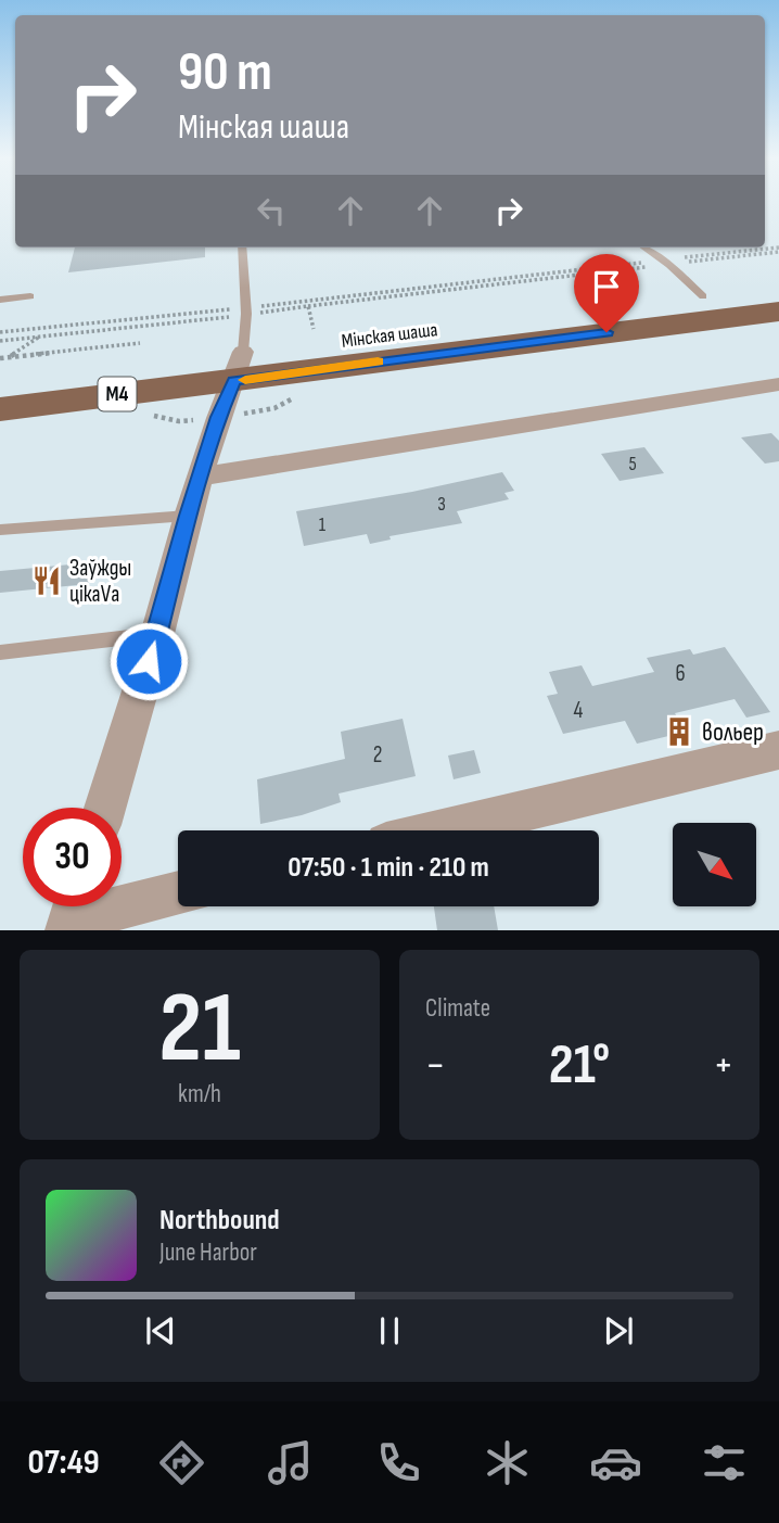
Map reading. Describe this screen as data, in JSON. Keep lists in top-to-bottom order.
{
  "streets": {
    "main road": ["Мінская шаша", "М4"]
  },
  "places": {
    "restaurant": ["Заўжды цікаVа"],
    "building": ["вольер"]
  },
  "house_numbers": [
    "5",
    "3",
    "1",
    "6",
    "4",
    "2"
  ],
  "north": "bottom right",
  "page": {
    "turn": ["90 m", "Мінская шаша"],
    "limit": "30",
    "trip": "07:50 · 1 min · 210 m",
    "tile": [
      ["21", "km/h"],
      "Climate"
    ],
    "heat": ["−", "21°", "+"],
    "song": ["Northbound", "June Harbor"],
    "tabs": "07:49"
  }
}
